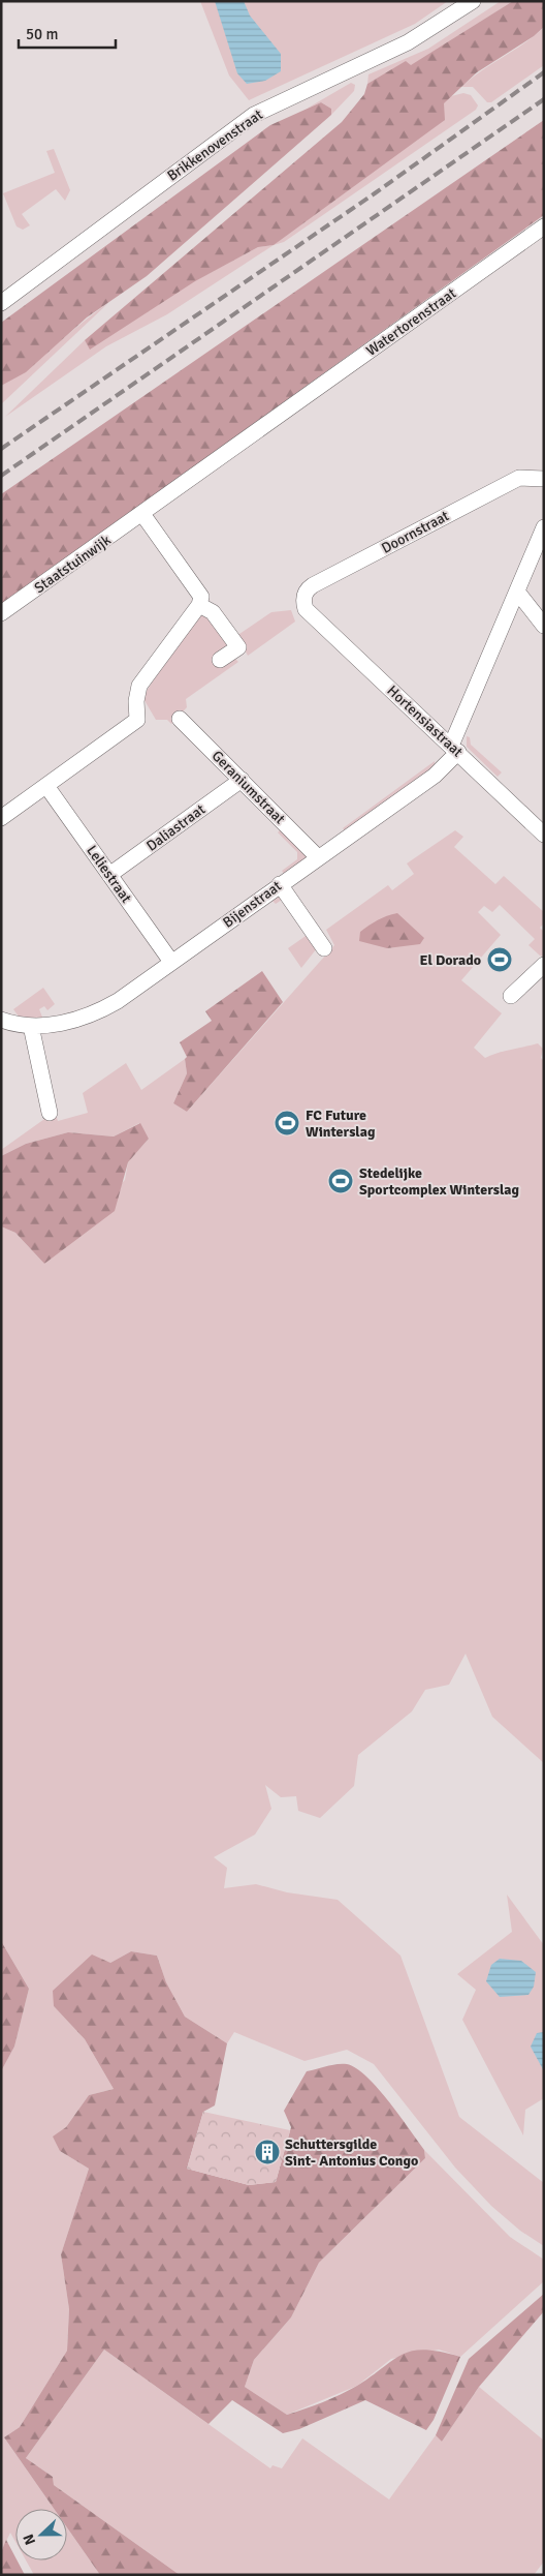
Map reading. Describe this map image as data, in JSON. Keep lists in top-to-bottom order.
{
  "streets": {
    "street": [
      "Brikkenovenstraat",
      "Watertorenstraat",
      "Doornstraat",
      "Staatstuinwijk",
      "Hortensiastraat",
      "Geraniumstraat",
      "Daliastraat",
      "Leliestraat",
      "Bijenstraat"
    ]
  },
  "crossings": [
    ["Watertorenstraat", "Staatstuinwijk"],
    ["Doornstraat", "Hortensiastraat"],
    ["Hortensiastraat", "Bijenstraat"],
    ["Geraniumstraat", "Daliastraat"],
    ["Geraniumstraat", "Bijenstraat"],
    ["Daliastraat", "Leliestraat"],
    ["Leliestraat", "Bijenstraat"]
  ],
  "places": {
    "sports": ["El Dorado", "FC Future Winterslag", "Stedelijke Sportcomplex Winterslag"],
    "building": ["Schuttersgilde Sint- Antonius Congo"]
  },
  "scale_bar": "50 m",
  "north": "left"
}
